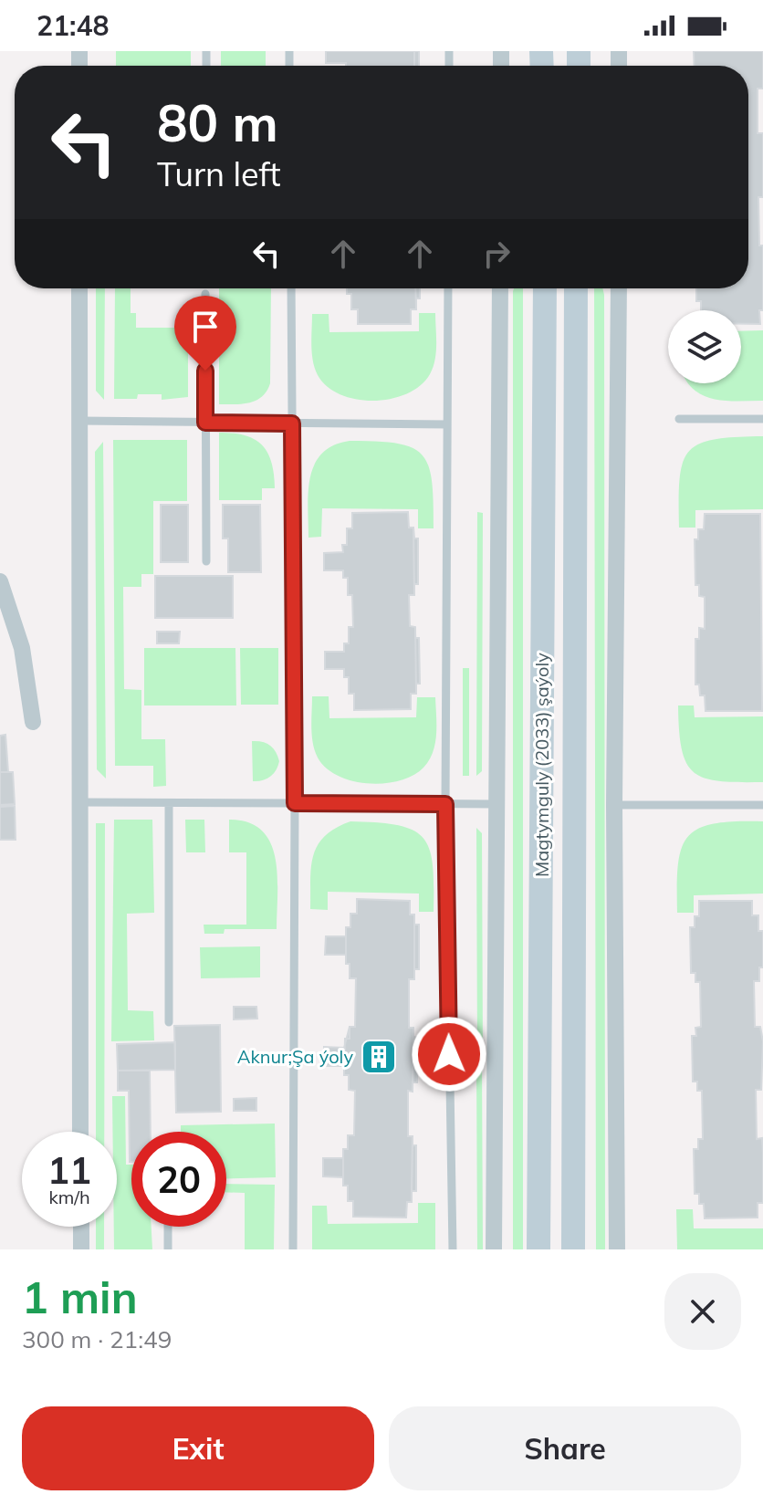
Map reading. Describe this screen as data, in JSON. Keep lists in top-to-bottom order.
{
  "streets": {
    "main road": ["Magtymguly (2033) şaýoly"]
  },
  "places": {
    "building": ["Aknur;Şa ýoly"]
  },
  "page": {
    "status": "21:48",
    "turn": ["80 m", "Turn left"],
    "speed": "11 km/h",
    "limit": "20",
    "heading": ["1 min", "300 m · 21:49"],
    "buttons": ["Exit", "Share"]
  }
}
